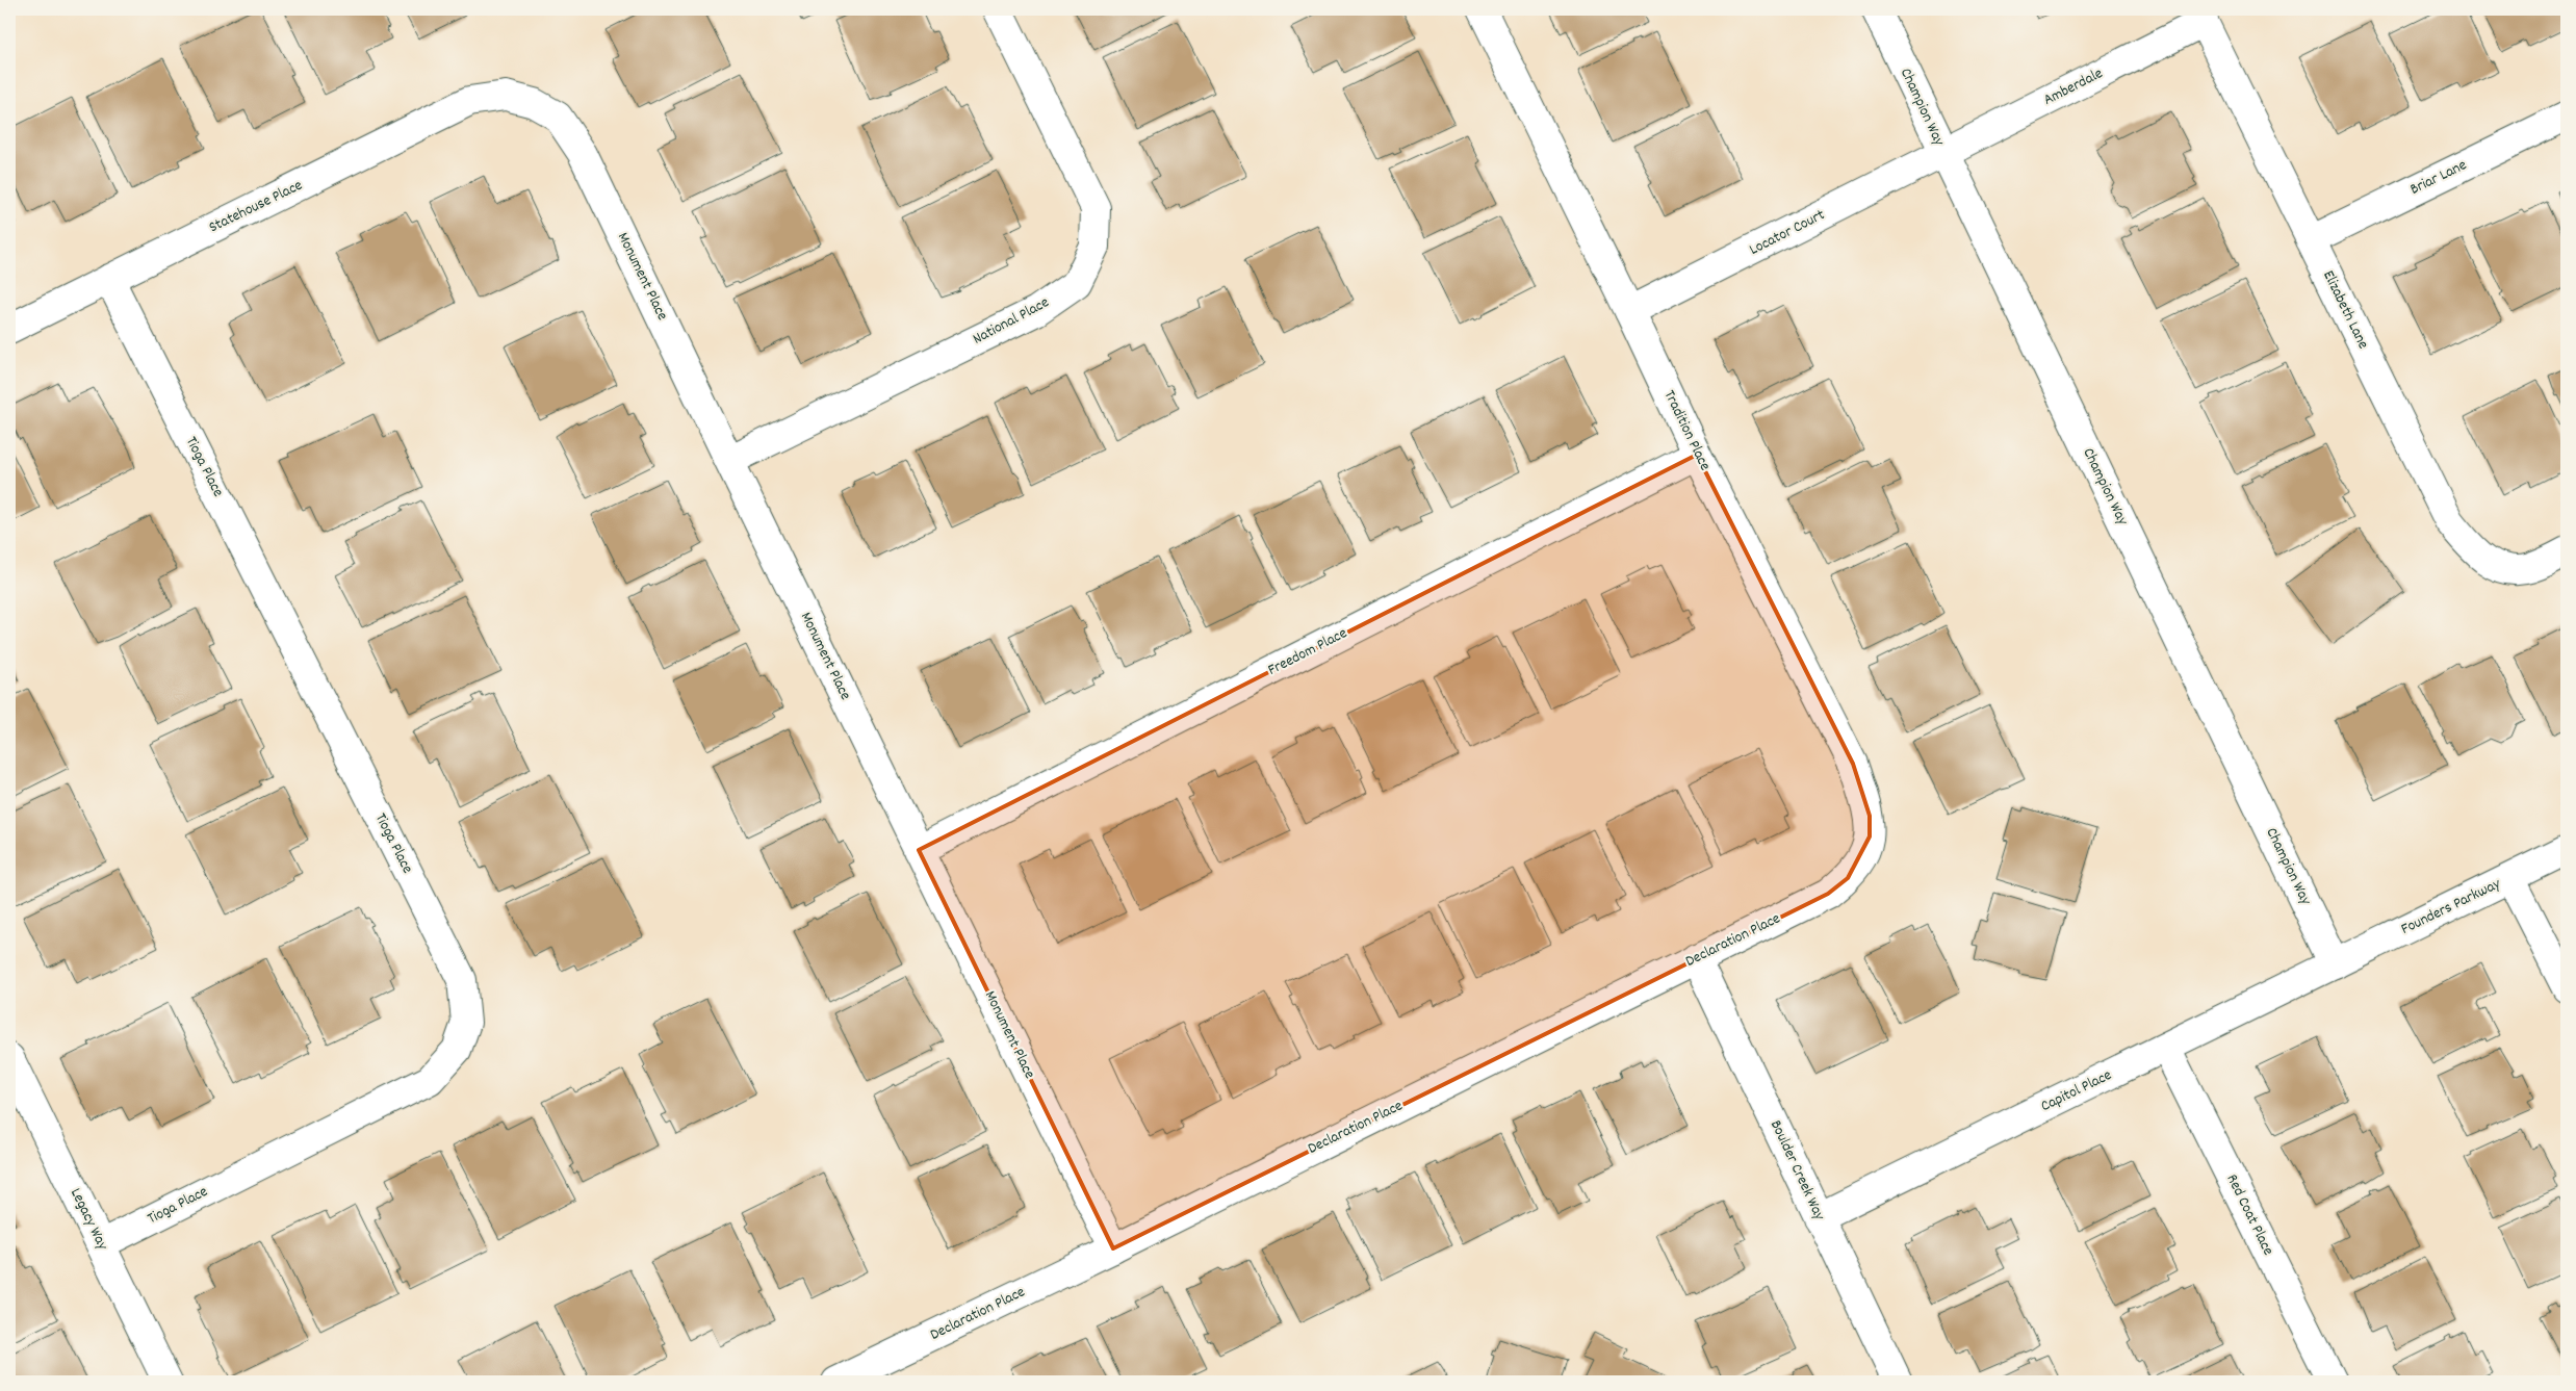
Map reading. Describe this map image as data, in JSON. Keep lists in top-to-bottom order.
{
  "streets": {
    "street": [
      "Amberdale",
      "Champion Way",
      "Briar Lane",
      "Statehouse Place",
      "Locator Court",
      "Monument Place",
      "Elizabeth Lane",
      "National Place",
      "Tradition Place",
      "Tioga Place",
      "Freedom Place",
      "Founders Parkway",
      "Declaration Place",
      "Capitol Place",
      "Boulder Creek Way",
      "Red Coat Place",
      "Legacy Way"
    ]
  },
  "crossings": [
    ["Amberdale", "Champion Way"],
    ["Amberdale", "Locator Court"],
    ["Amberdale", "Elizabeth Lane"],
    ["Champion Way", "Locator Court"],
    ["Champion Way", "Founders Parkway"],
    ["Champion Way", "Capitol Place"],
    ["Briar Lane", "Elizabeth Lane"],
    ["Statehouse Place", "Monument Place"],
    ["Statehouse Place", "Tioga Place"],
    ["Locator Court", "Tradition Place"],
    ["Monument Place", "National Place"],
    ["Monument Place", "Freedom Place"],
    ["Monument Place", "Declaration Place"],
    ["Tradition Place", "Freedom Place"],
    ["Tradition Place", "Declaration Place"],
    ["Tioga Place", "Legacy Way"],
    ["Founders Parkway", "Capitol Place"],
    ["Declaration Place", "Boulder Creek Way"],
    ["Capitol Place", "Boulder Creek Way"],
    ["Capitol Place", "Red Coat Place"]
  ]
}
